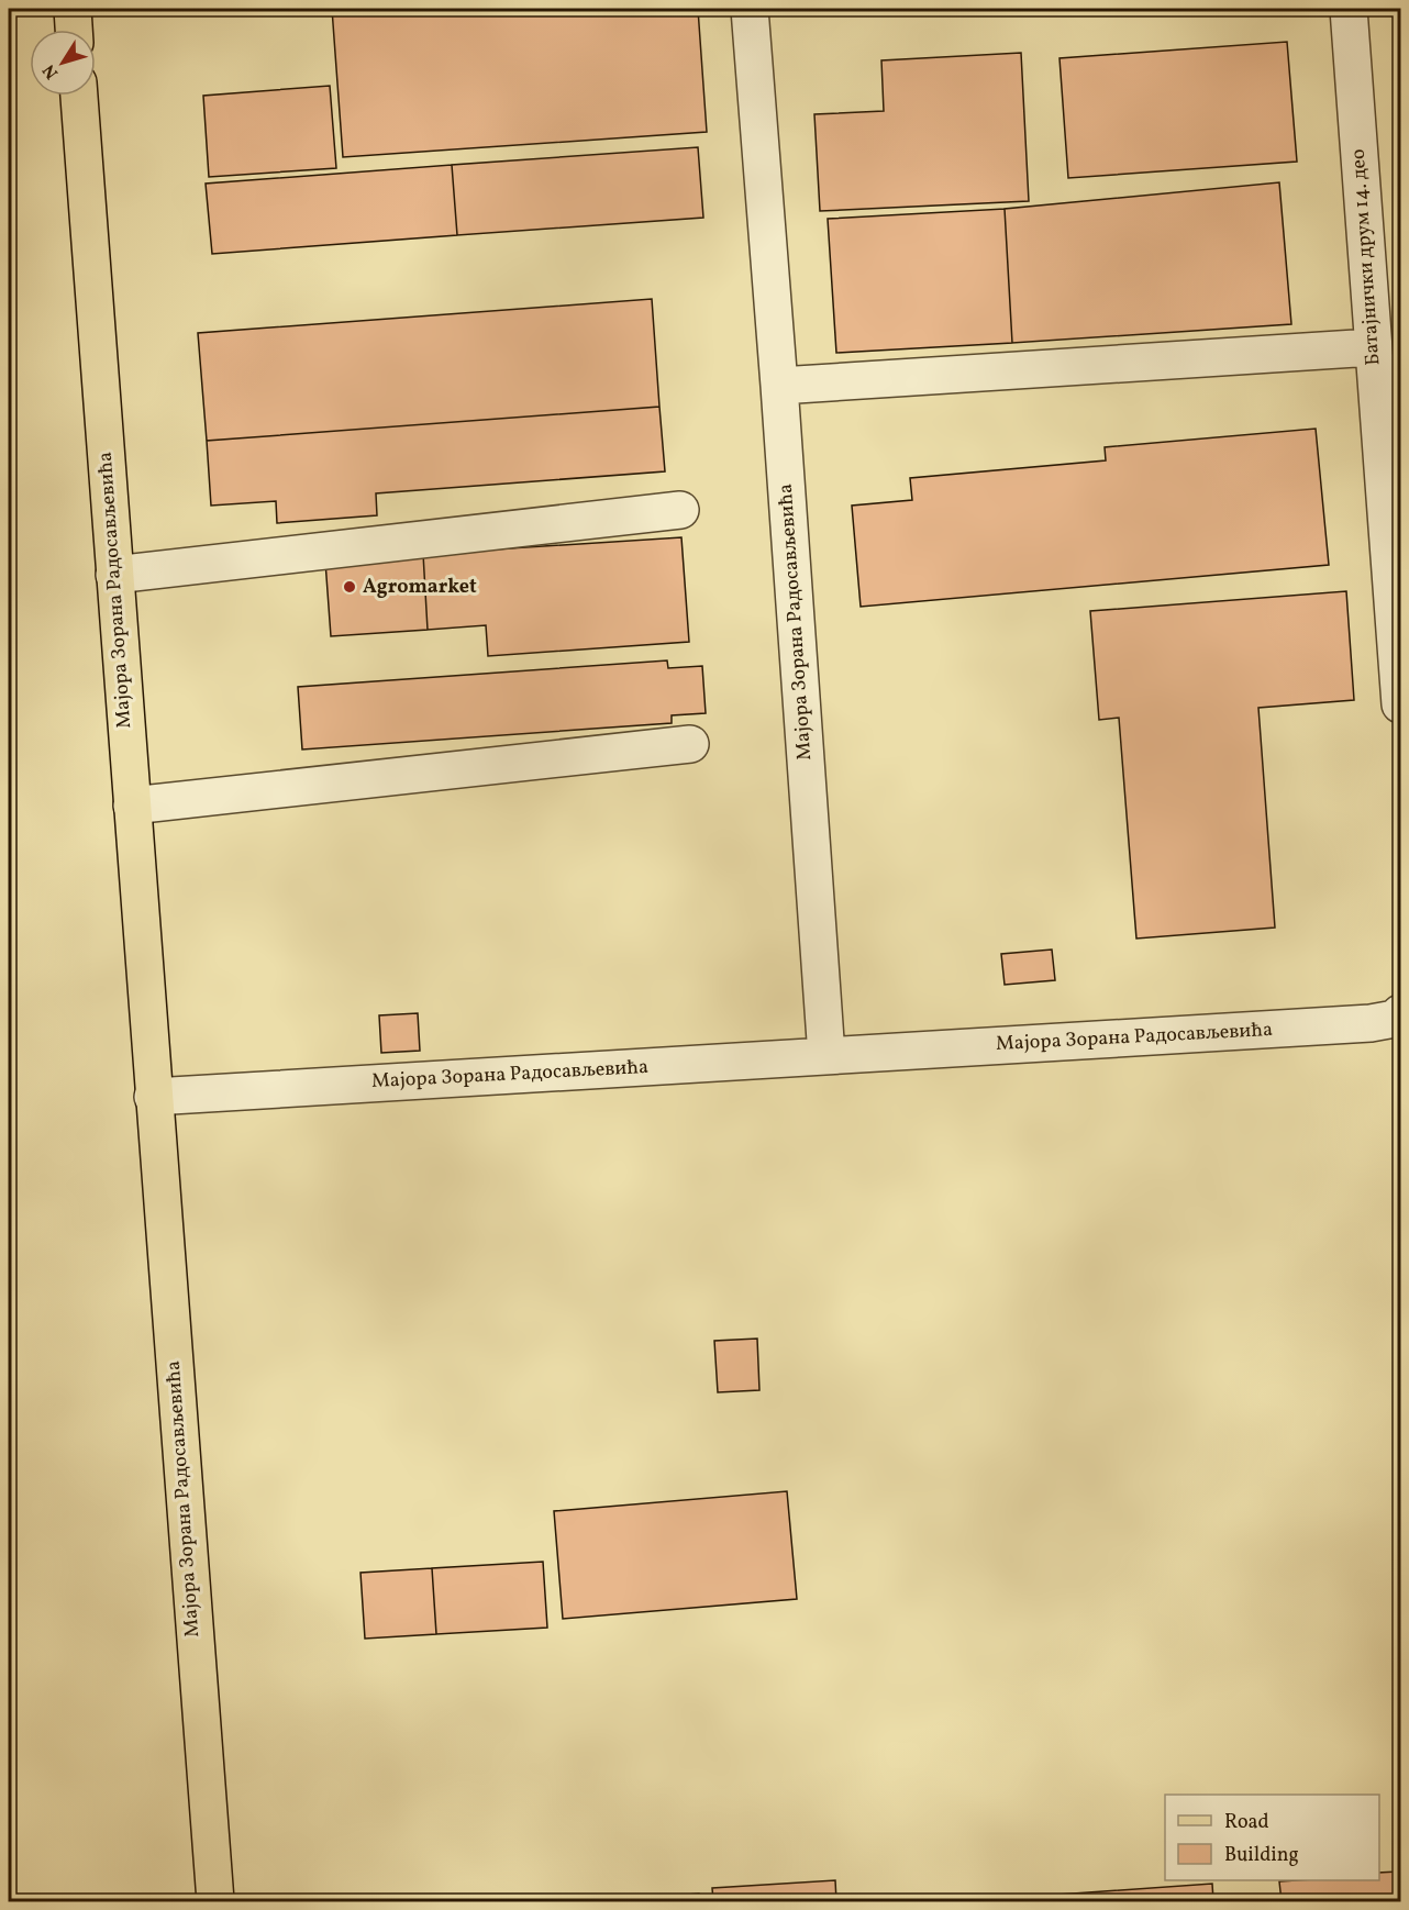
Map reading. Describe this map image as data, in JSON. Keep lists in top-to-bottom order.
{
  "streets": {
    "main road": ["Мајора Зорана Радосављевића"],
    "lane": ["Батајнички друм 14. део"]
  },
  "places": ["Agromarket"],
  "legend": ["Road", "Building"],
  "north": "bottom left"
}
